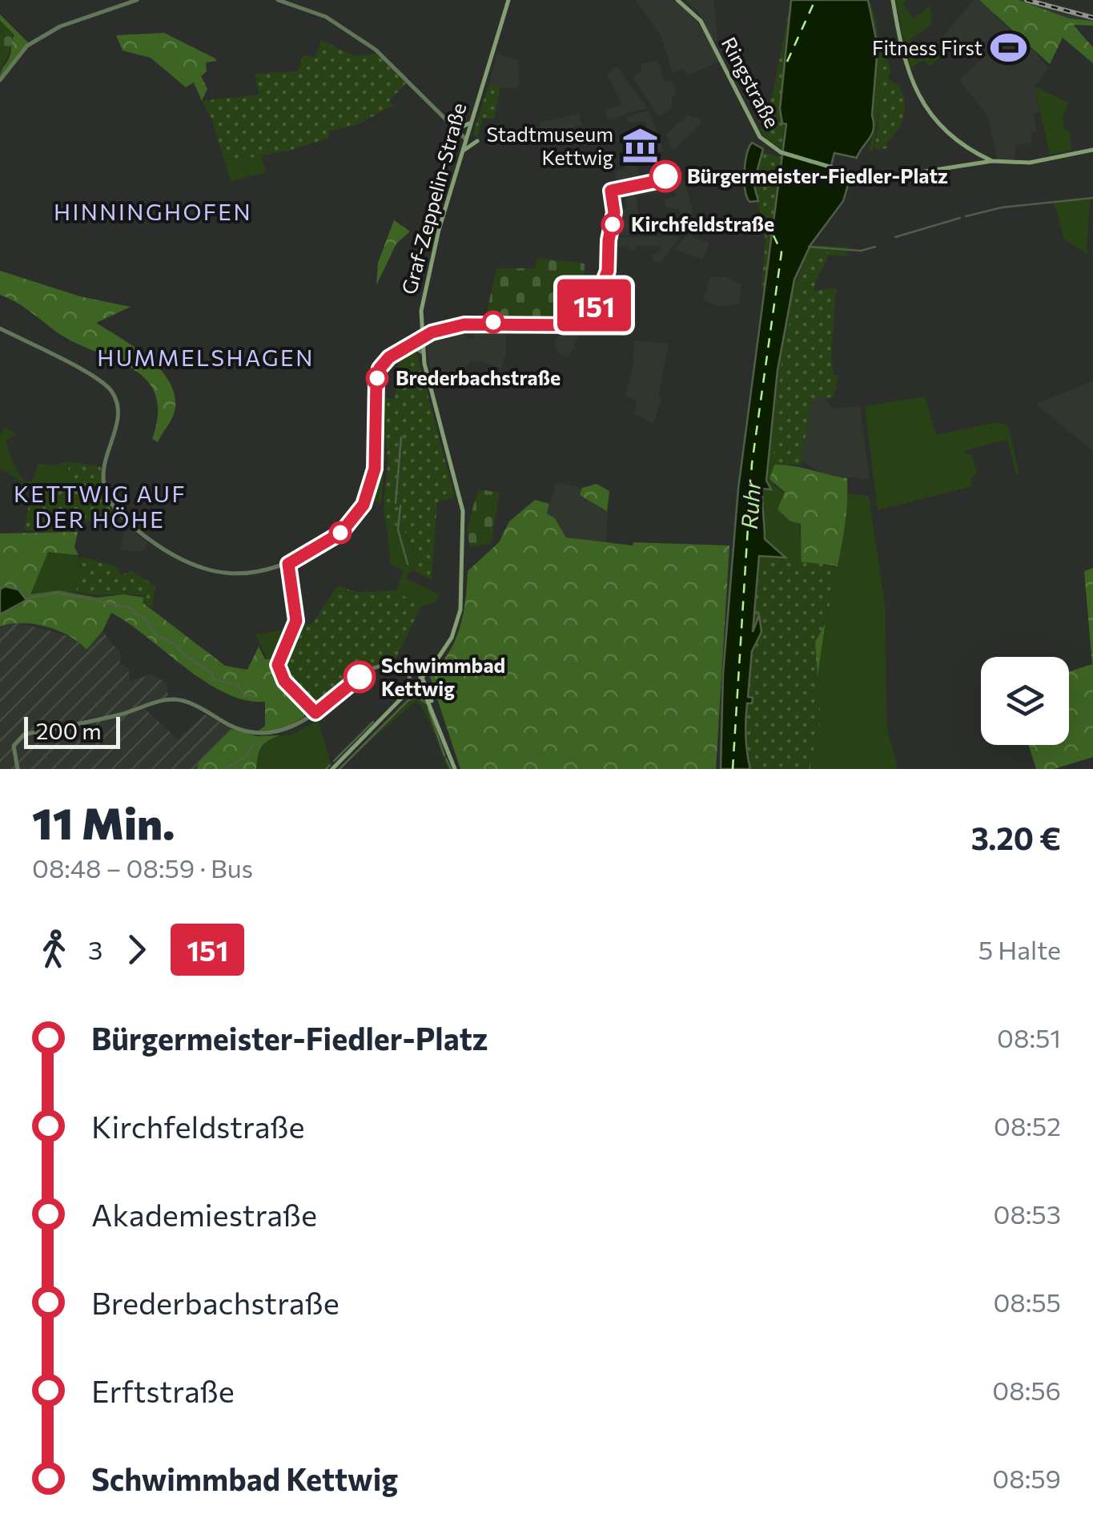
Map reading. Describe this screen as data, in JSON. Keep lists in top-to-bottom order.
{
  "streets": {
    "main road": ["Ringstraße", "Graf-Zeppelin-Straße"]
  },
  "districts": ["HINNINGHOFEN", "HUMMELSHAGEN", "KETTWIG AUF DER HÖHE"],
  "water": ["Ruhr"],
  "places": {
    "sports": ["Fitness First"],
    "museum": ["Stadtmuseum Kettwig"],
    "other": [
      "Bürgermeister-Fiedler-Platz",
      "Kirchfeldstraße",
      "Brederbachstraße",
      "Schwimmbad Kettwig"
    ]
  },
  "lines": ["bus line 151"],
  "scale_bar": "200 m",
  "page": {
    "on_map": "151",
    "scale": "200 m",
    "heading": ["11 Min.", "08:48 – 08:59 · Bus", "3.20 €"],
    "legs": ["3", "151", "5 Halte"],
    "list": [
      {
        "name": "Bürgermeister-Fiedler-Platz",
        "value": "08:51"
      },
      {
        "name": "Kirchfeldstraße",
        "value": "08:52"
      },
      {
        "name": "Akademiestraße",
        "value": "08:53"
      },
      {
        "name": "Brederbachstraße",
        "value": "08:55"
      },
      {
        "name": "Erftstraße",
        "value": "08:56"
      },
      {
        "name": "Schwimmbad Kettwig",
        "value": "08:59"
      }
    ]
  }
}
